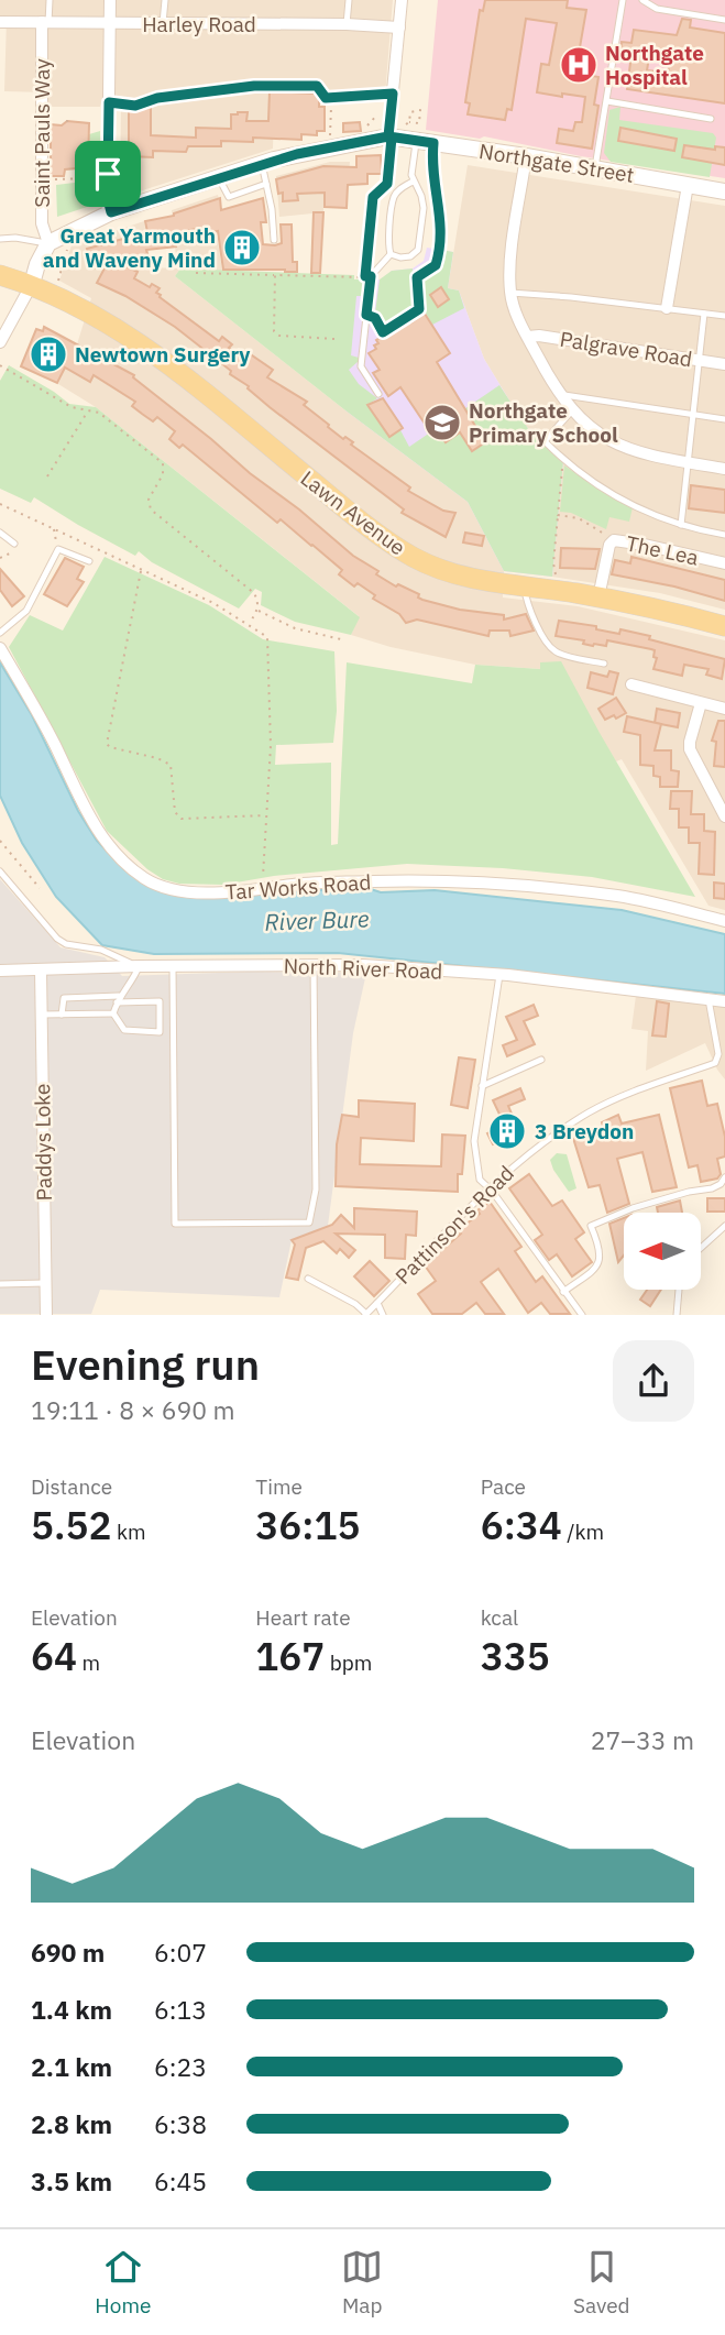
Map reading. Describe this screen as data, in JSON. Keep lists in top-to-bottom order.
{
  "streets": {
    "main road": ["Lawn Avenue"],
    "street": [
      "Harley Road",
      "Saint Pauls Way",
      "Northgate Street",
      "Palgrave Road",
      "The Lea",
      "Tar Works Road",
      "North River Road",
      "Paddys Loke"
    ],
    "lane": ["Pattinson's Road"]
  },
  "crossings": [
    ["Harley Road", "Saint Pauls Way"],
    ["Saint Pauls Way", "Northgate Street"],
    ["Lawn Avenue", "The Lea"],
    ["North River Road", "Paddys Loke"],
    ["North River Road", "Pattinson's Road"]
  ],
  "water": ["River Bure"],
  "places": {
    "hospital": ["Northgate Hospital"],
    "building": ["Great Yarmouth and Waveny Mind", "Newtown Surgery", "3 Breydon"],
    "school or university": ["Northgate Primary School"]
  },
  "north": "left",
  "page": {
    "heading": ["Evening run", "19:11 · 8 × 690 m"],
    "stats": [
      ["Distance", "5.52 km"],
      ["Time", "36:15"],
      ["Pace", "6:34 /km"],
      ["Elevation", "64 m"],
      ["Heart rate", "167 bpm"],
      ["kcal", "335"]
    ],
    "chart": ["Elevation", "27–33 m"],
    "list": [
      {
        "name": "690 m",
        "note": "6:07"
      },
      {
        "name": "1.4 km",
        "note": "6:13"
      },
      {
        "name": "2.1 km",
        "note": "6:23"
      },
      {
        "name": "2.8 km",
        "note": "6:38"
      },
      {
        "name": "3.5 km",
        "note": "6:45"
      }
    ],
    "tabs": ["Home", "Map", "Saved"]
  }
}
